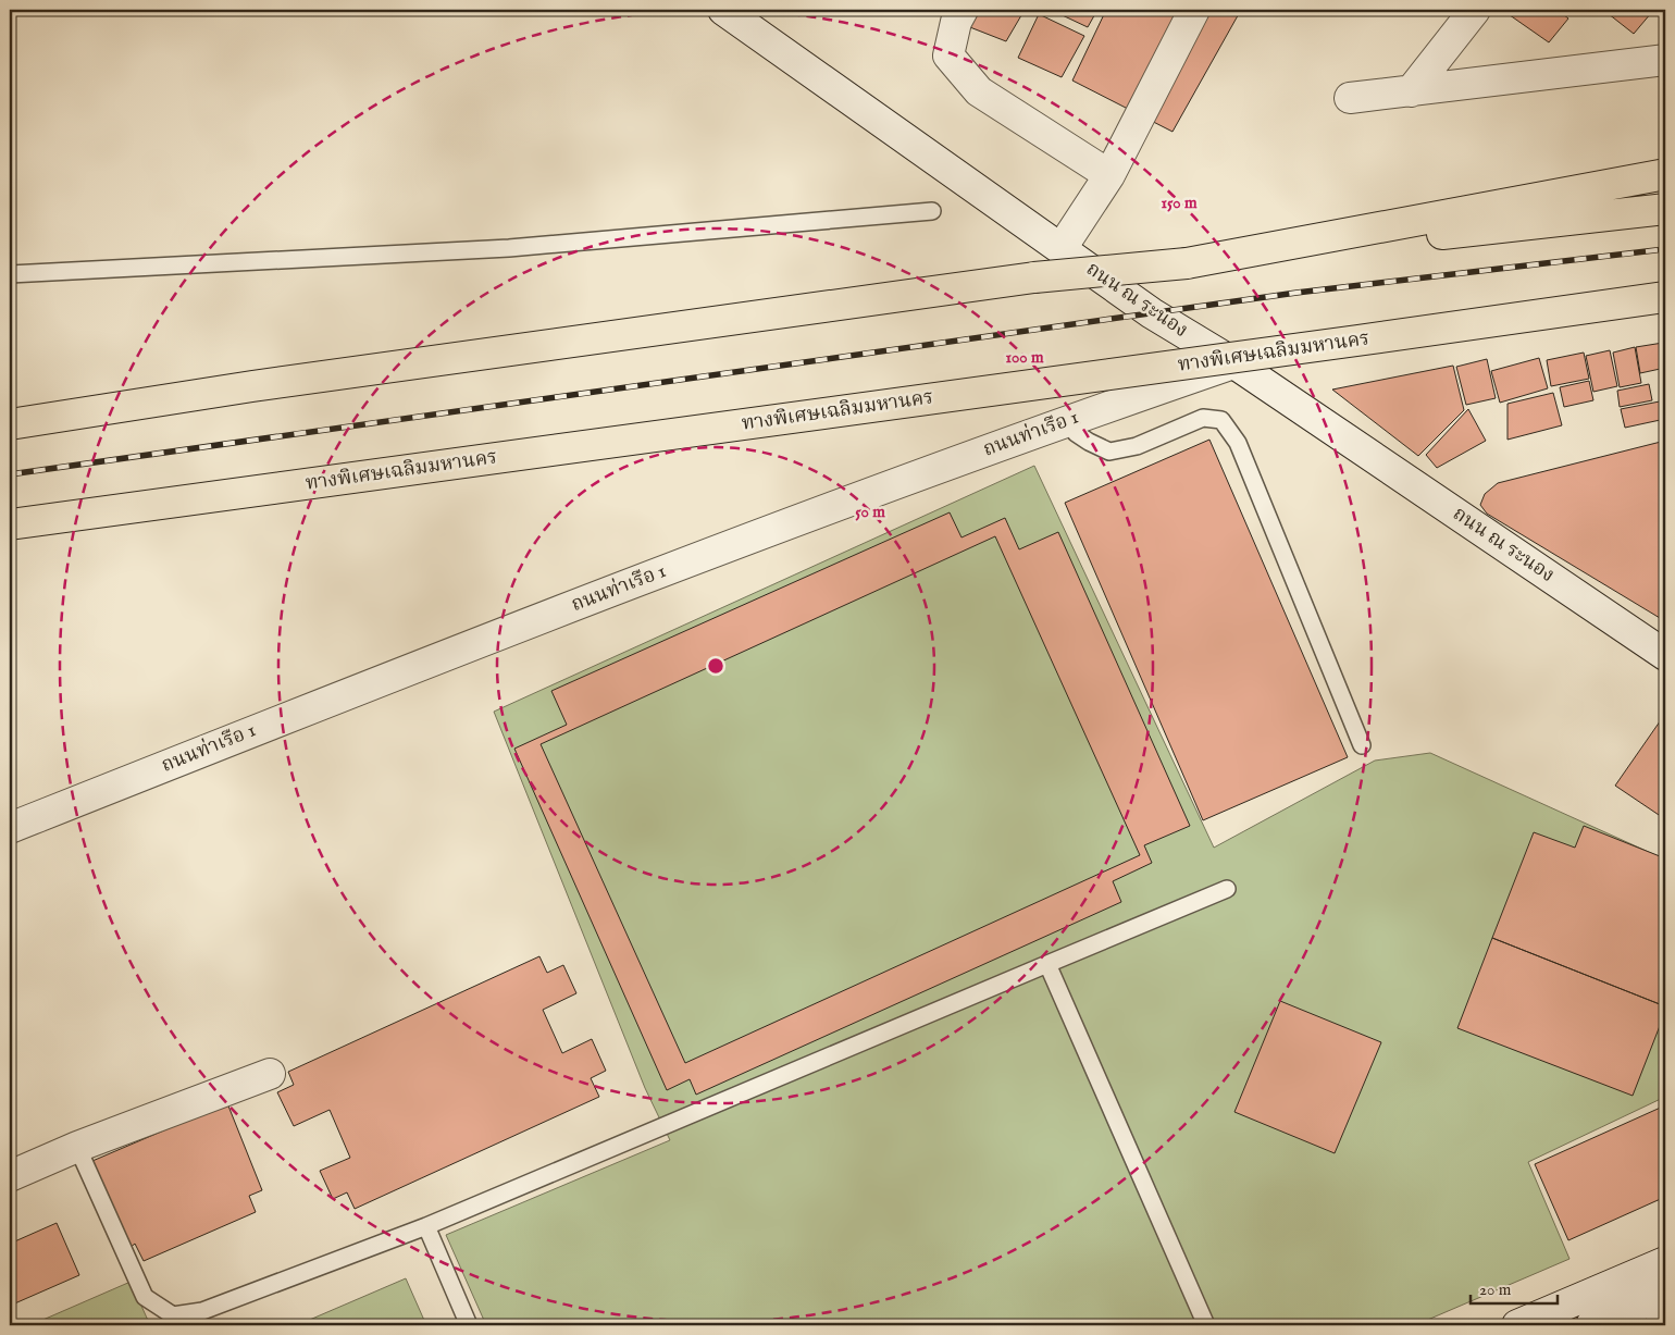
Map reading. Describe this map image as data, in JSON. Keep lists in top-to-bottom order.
{
  "streets": {
    "highway": ["ทางพิเศษเฉลิมมหานคร"],
    "street": ["ถนน ณ ระนอง", "ถนนท่าเรือ 1"]
  },
  "crossings": [
    ["ถนน ณ ระนอง", "ถนนท่าเรือ 1"]
  ],
  "scale_bar": "20 m",
  "rings": ["150 m", "100 m", "50 m"]
}
